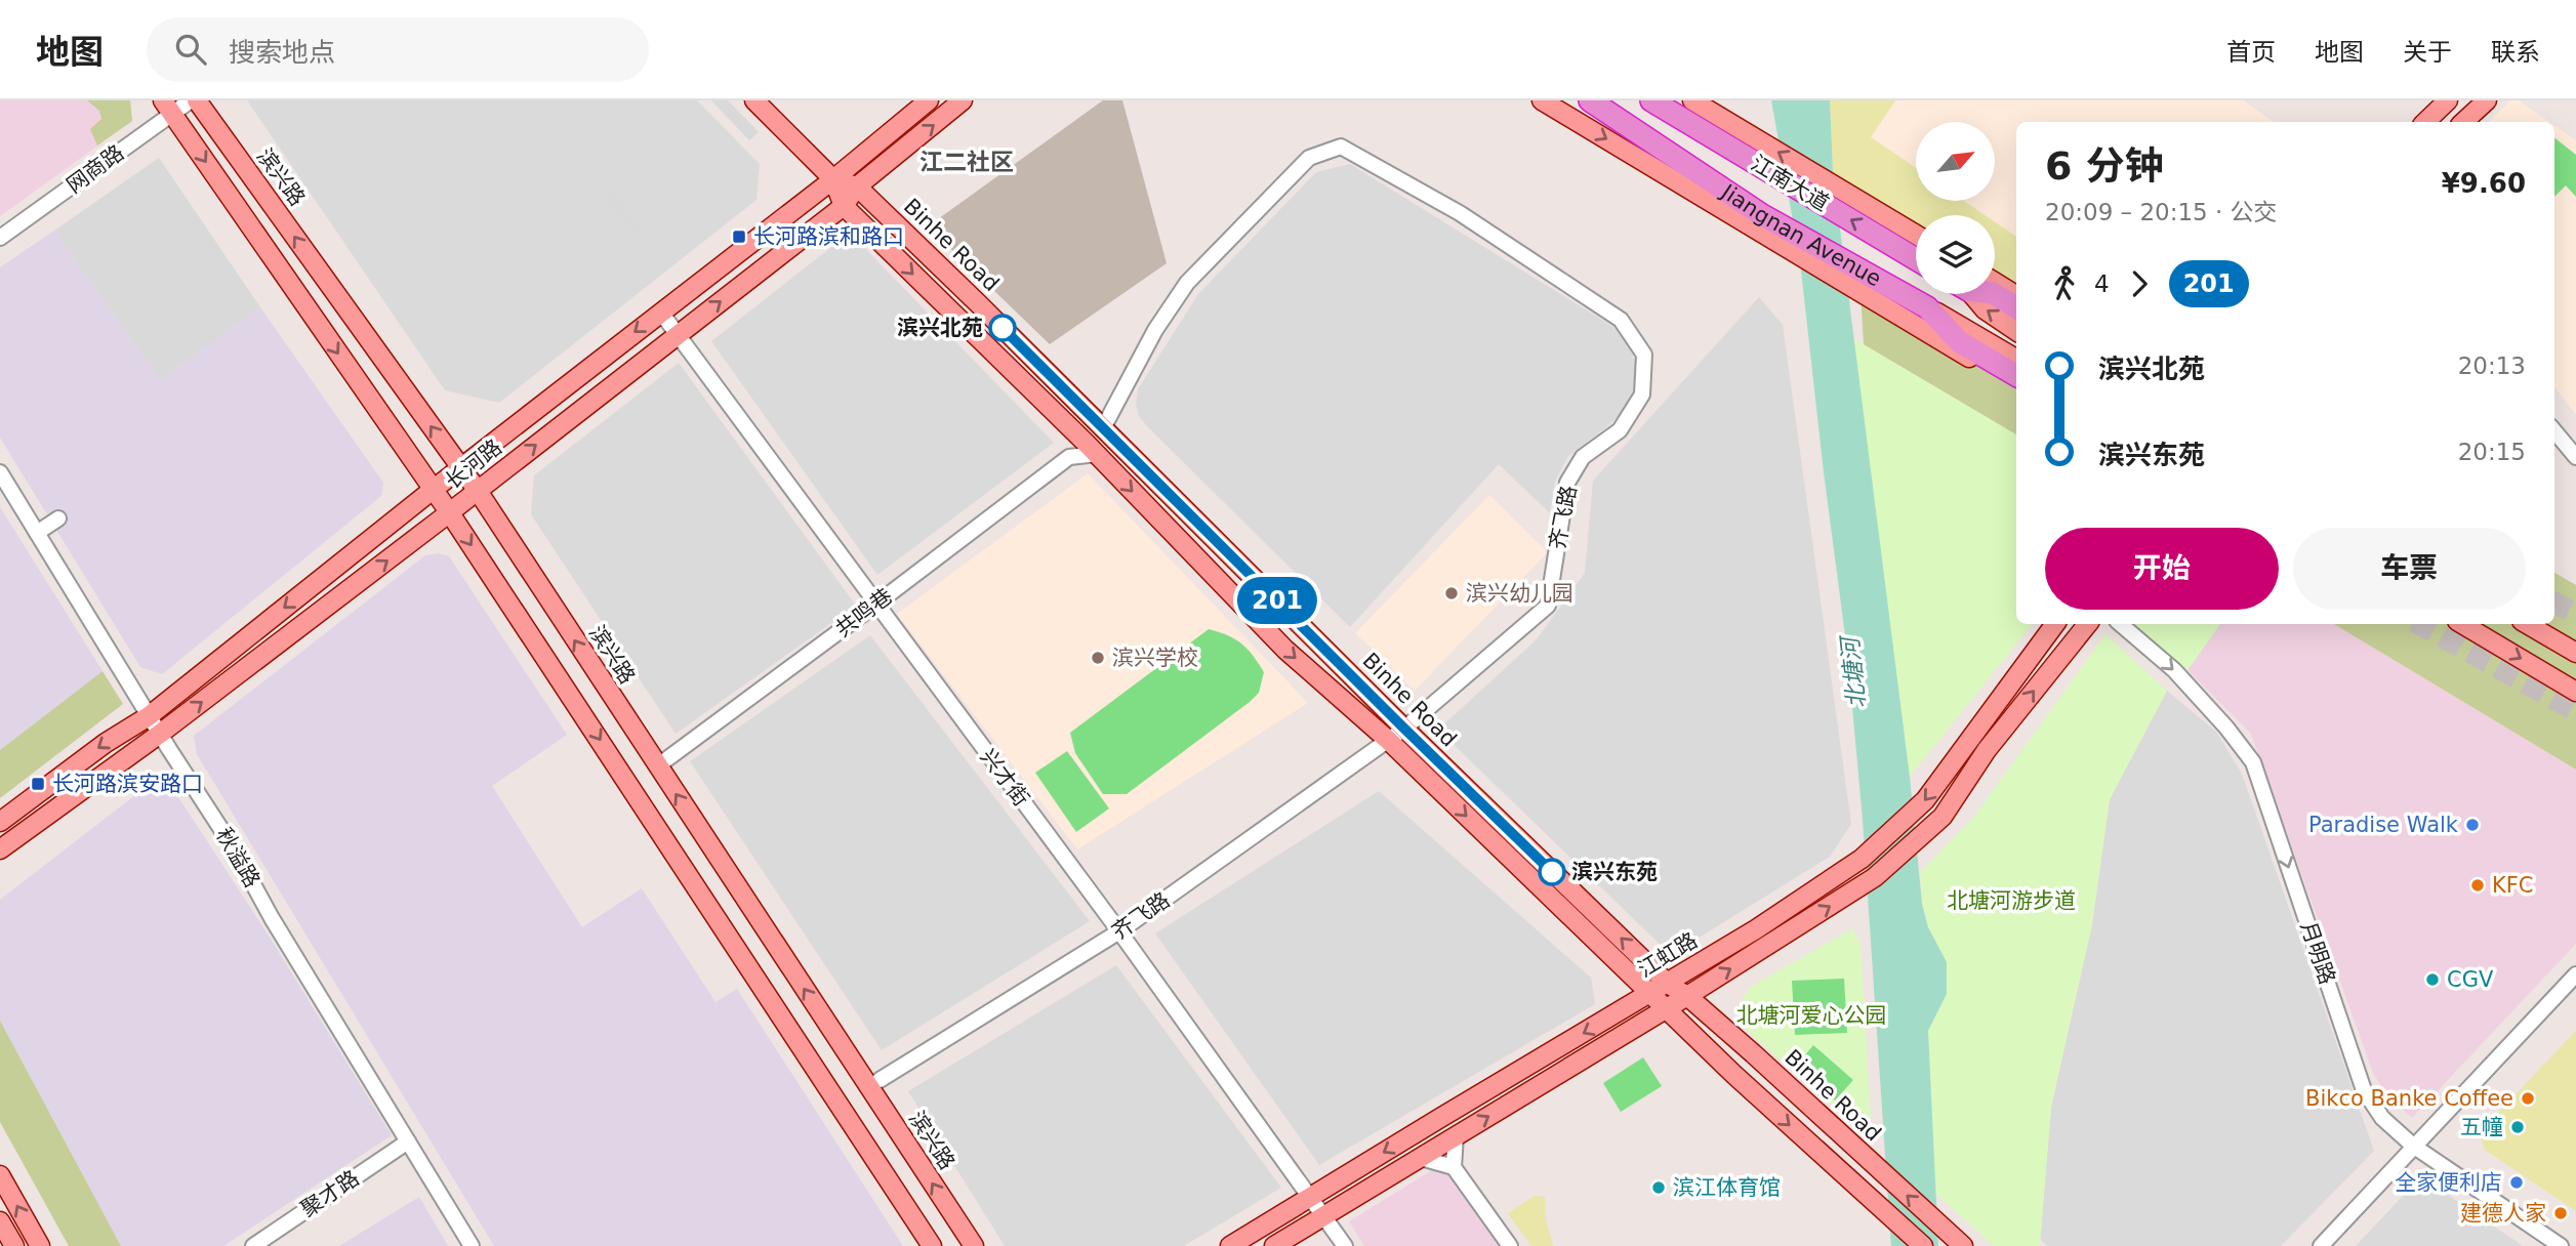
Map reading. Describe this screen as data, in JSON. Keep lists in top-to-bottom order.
{
  "streets": {
    "highway": ["江南大道", "Jiangnan Avenue"],
    "main road": [
      "滨兴路",
      "Binhe Road",
      "长河路",
      "江虹路"
    ],
    "street": [
      "网商路",
      "齐飞路",
      "共鸣巷",
      "兴才街",
      "秋溢路",
      "月明路",
      "聚才路"
    ]
  },
  "crossings": [
    ["滨兴路", "长河路"],
    ["滨兴路", "共鸣巷"],
    ["Binhe Road", "长河路"],
    ["Binhe Road", "齐飞路"],
    ["Binhe Road", "江虹路"],
    ["长河路", "兴才街"],
    ["长河路", "秋溢路"],
    ["齐飞路", "兴才街"],
    ["共鸣巷", "兴才街"],
    ["兴才街", "江虹路"],
    ["秋溢路", "聚才路"]
  ],
  "one_way": ["江南大道", "月明路"],
  "districts": ["江二社区"],
  "water": ["北塘河"],
  "parks": ["北塘河游步道", "北塘河爱心公园"],
  "places": {
    "transit": ["长河路滨和路口", "长河路滨安路口"],
    "other": [
      "滨兴北苑",
      "滨兴幼儿园",
      "滨兴学校",
      "Paradise Walk",
      "滨兴东苑",
      "KFC",
      "CGV",
      "Bikco Banke Coffee",
      "五幢",
      "全家便利店",
      "滨江体育馆",
      "建德人家"
    ]
  },
  "lines": ["bus line 201"],
  "north": "top right",
  "page": {
    "header": "地图",
    "search": "搜索地点",
    "nav": [
      "首页",
      "地图",
      "关于",
      "联系"
    ],
    "on_map": "201",
    "heading": ["6 分钟", "20:09 – 20:15 · 公交", "¥9.60"],
    "legs": ["4", "201"],
    "list": [
      {
        "name": "滨兴北苑",
        "value": "20:13"
      },
      {
        "name": "滨兴东苑",
        "value": "20:15"
      }
    ],
    "buttons": ["开始", "车票"]
  }
}
